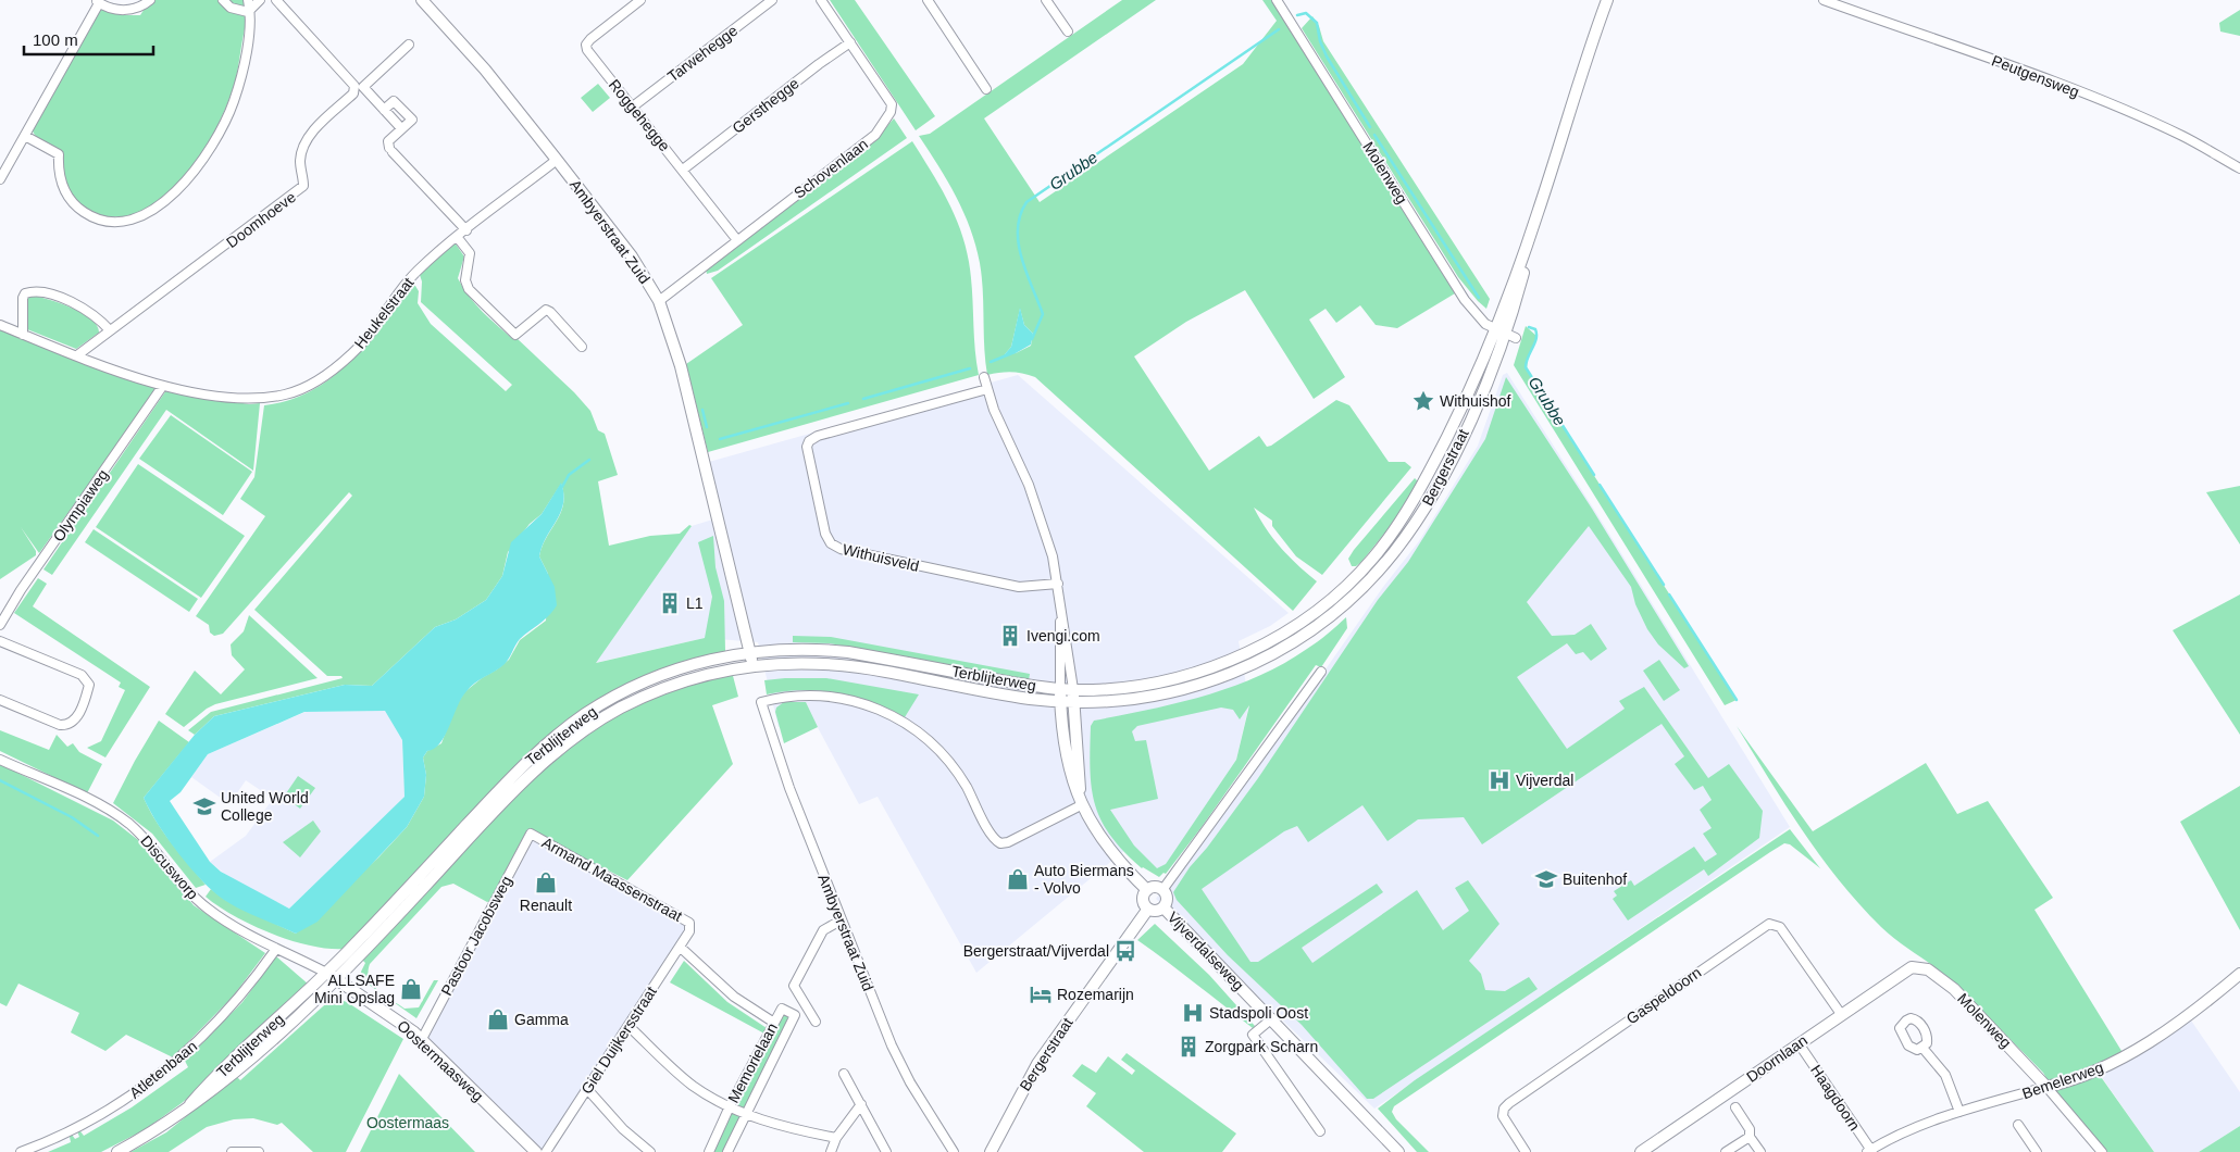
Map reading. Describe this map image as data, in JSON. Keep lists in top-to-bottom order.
{
  "streets": {
    "main road": [
      "Molenweg",
      "Ambyerstraat Zuid",
      "Bergerstraat",
      "Terblijterweg",
      "Discusworp",
      "Vijverdalseweg",
      "Doornlaan",
      "Oostermaasweg",
      "Bemelerweg"
    ],
    "street": [
      "Tarwehegge",
      "Peutgensweg",
      "Gersthegge",
      "Roggehegge",
      "Schovenlaan",
      "Doomhoeve",
      "Heukelstraat",
      "Olympiaweg",
      "Withuisveld",
      "Armand Maassenstraat",
      "Pastoor Jacobsweg",
      "Gaspeldoorn",
      "Giel Duijkersstraat",
      "Memorielaan",
      "Atletenbaan",
      "Haagdoorn"
    ]
  },
  "crossings": [
    ["Tarwehegge", "Roggehegge"],
    ["Gersthegge", "Roggehegge"],
    ["Gersthegge", "Schovenlaan"],
    ["Roggehegge", "Schovenlaan"],
    ["Schovenlaan", "Ambyerstraat Zuid"],
    ["Molenweg", "Bergerstraat"],
    ["Molenweg", "Doornlaan"],
    ["Molenweg", "Bemelerweg"],
    ["Doomhoeve", "Heukelstraat"],
    ["Ambyerstraat Zuid", "Heukelstraat"],
    ["Ambyerstraat Zuid", "Terblijterweg"],
    ["Heukelstraat", "Olympiaweg"],
    ["Bergerstraat", "Terblijterweg"],
    ["Bergerstraat", "Vijverdalseweg"],
    ["Terblijterweg", "Discusworp"],
    ["Terblijterweg", "Oostermaasweg"],
    ["Discusworp", "Oostermaasweg"],
    ["Discusworp", "Atletenbaan"],
    ["Armand Maassenstraat", "Pastoor Jacobsweg"],
    ["Armand Maassenstraat", "Giel Duijkersstraat"],
    ["Pastoor Jacobsweg", "Oostermaasweg"],
    ["Gaspeldoorn", "Doornlaan"],
    ["Doornlaan", "Haagdoorn"],
    ["Bemelerweg", "Haagdoorn"]
  ],
  "water": ["Grubbe"],
  "parks": ["Oostermaas"],
  "places": {
    "place": ["Withuishof"],
    "building": ["L1", "Ivengi.com", "Zorgpark Scharn"],
    "hospital": ["Vijverdal", "Stadspoli Oost"],
    "school or university": ["United World College", "Buitenhof"],
    "shop": [
      "Auto Biermans - Volvo",
      "Renault",
      "ALLSAFE Mini Opslag",
      "Gamma"
    ],
    "bus stop": ["Bergerstraat/Vijverdal"],
    "hotel": ["Rozemarijn"]
  },
  "scale_bar": "100 m"
}
